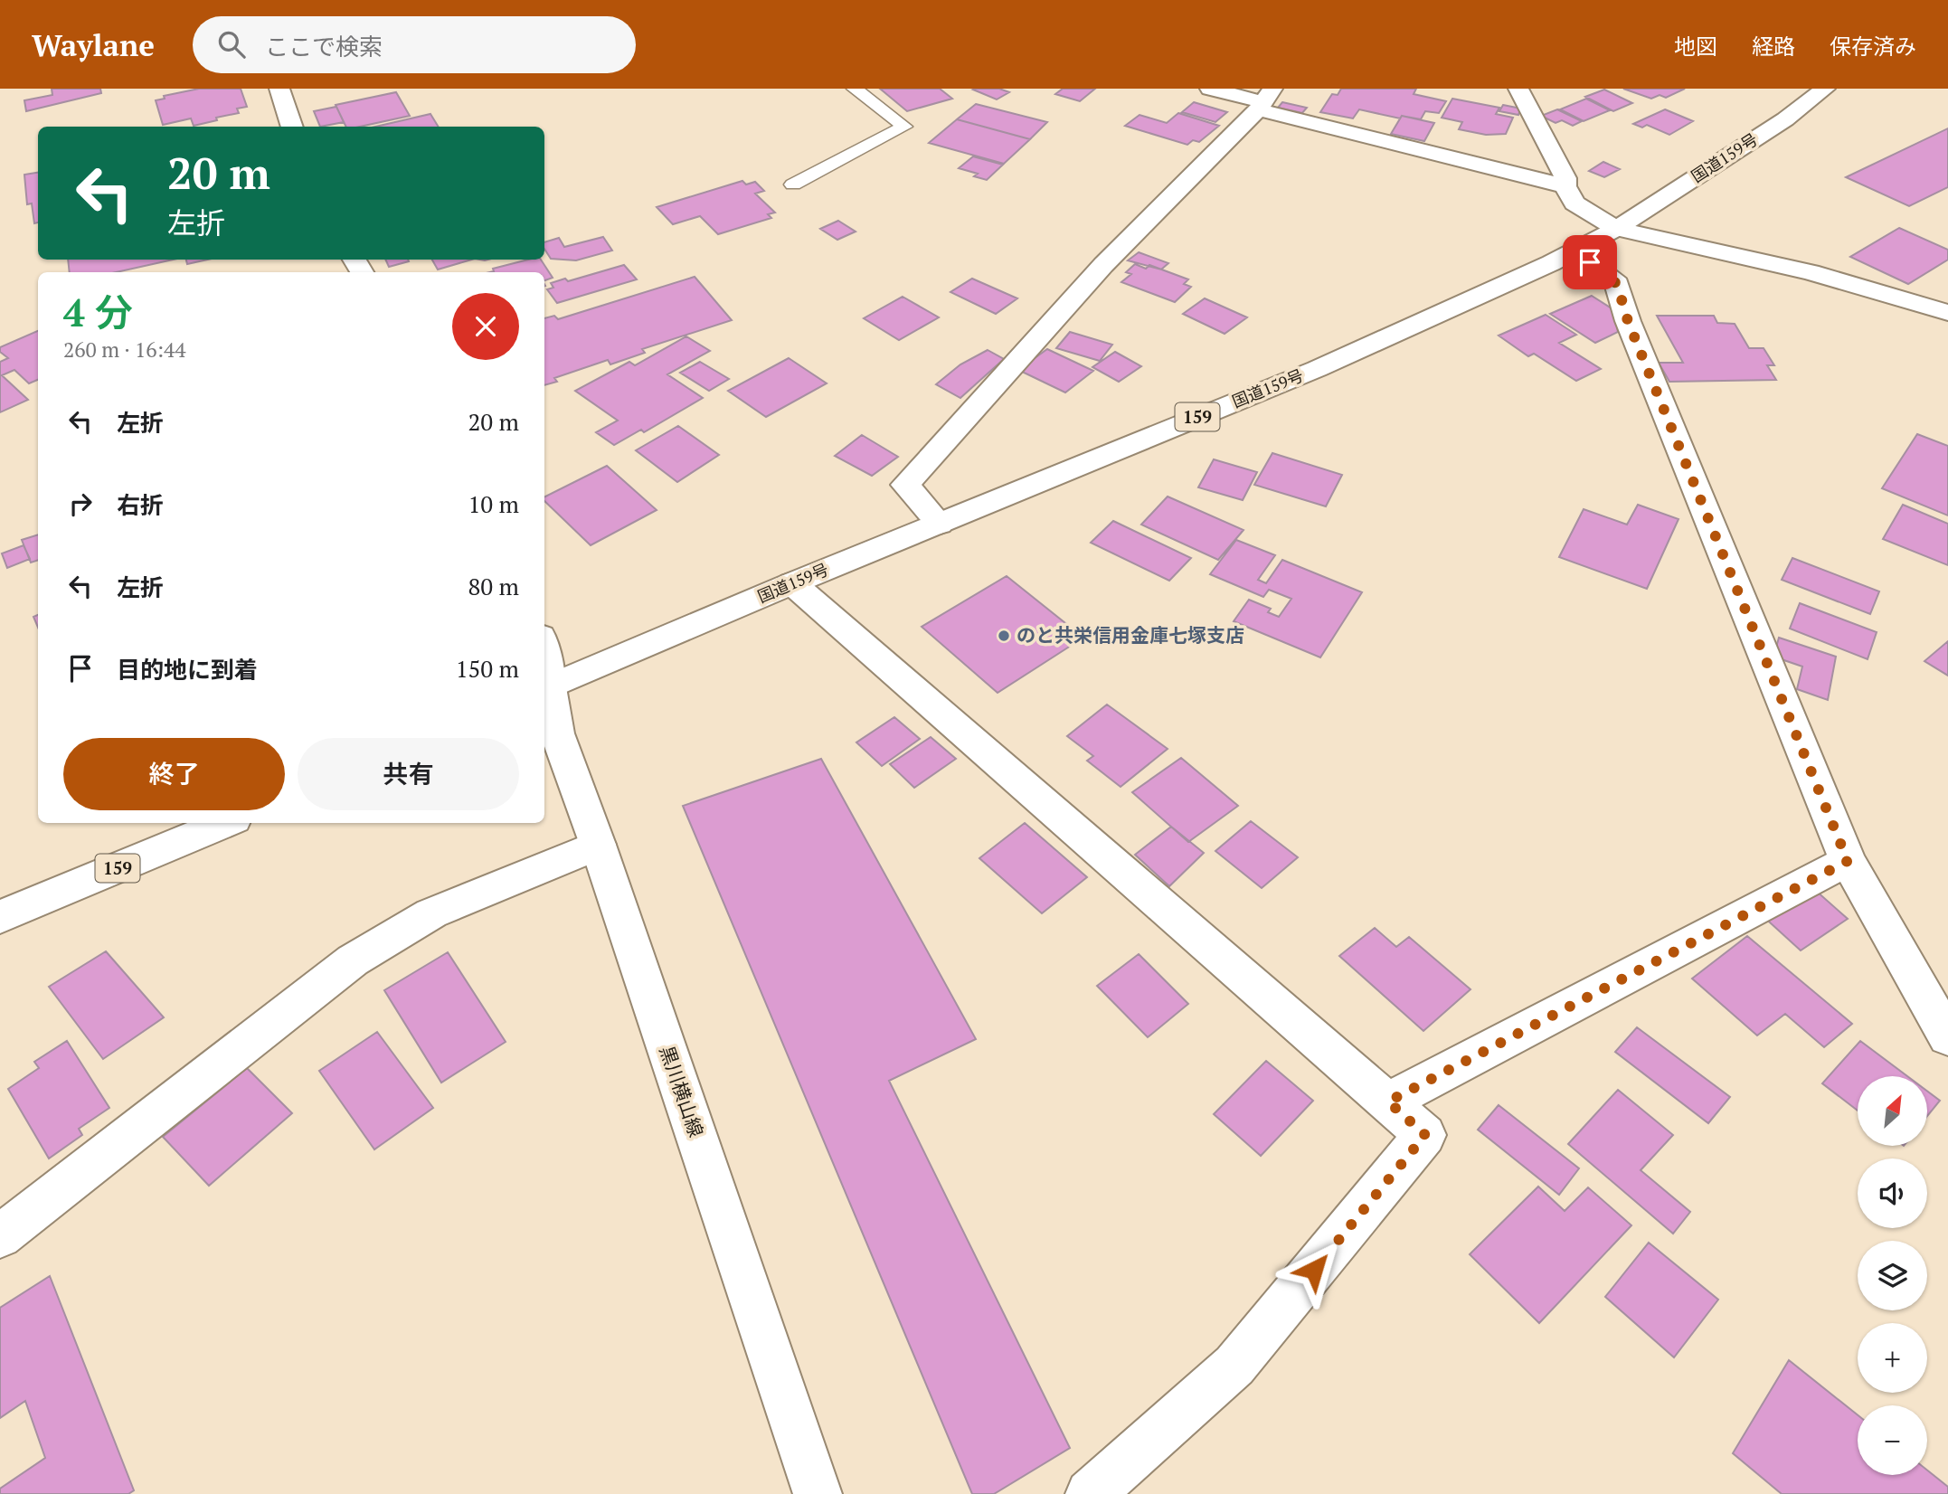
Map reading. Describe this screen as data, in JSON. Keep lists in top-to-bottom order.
{
  "streets": {
    "main road": ["国道159号", "159", "黒川横山線"]
  },
  "crossings": [
    ["国道159号", "黒川横山線"]
  ],
  "places": ["のと共栄信用金庫七塚支店"],
  "north": "top right",
  "page": {
    "header": "Waylane",
    "search": "ここで検索",
    "nav": ["地図", "経路", "保存済み"],
    "turn": ["20 m", "左折"],
    "heading": ["4 分", "260 m · 16:44"],
    "list": [
      {
        "name": "左折",
        "value": "20 m"
      },
      {
        "name": "右折",
        "value": "10 m"
      },
      {
        "name": "左折",
        "value": "80 m"
      },
      {
        "name": "目的地に到着",
        "value": "150 m"
      }
    ],
    "buttons": ["終了", "共有"],
    "map_buttons": ["+", "−"]
  }
}
